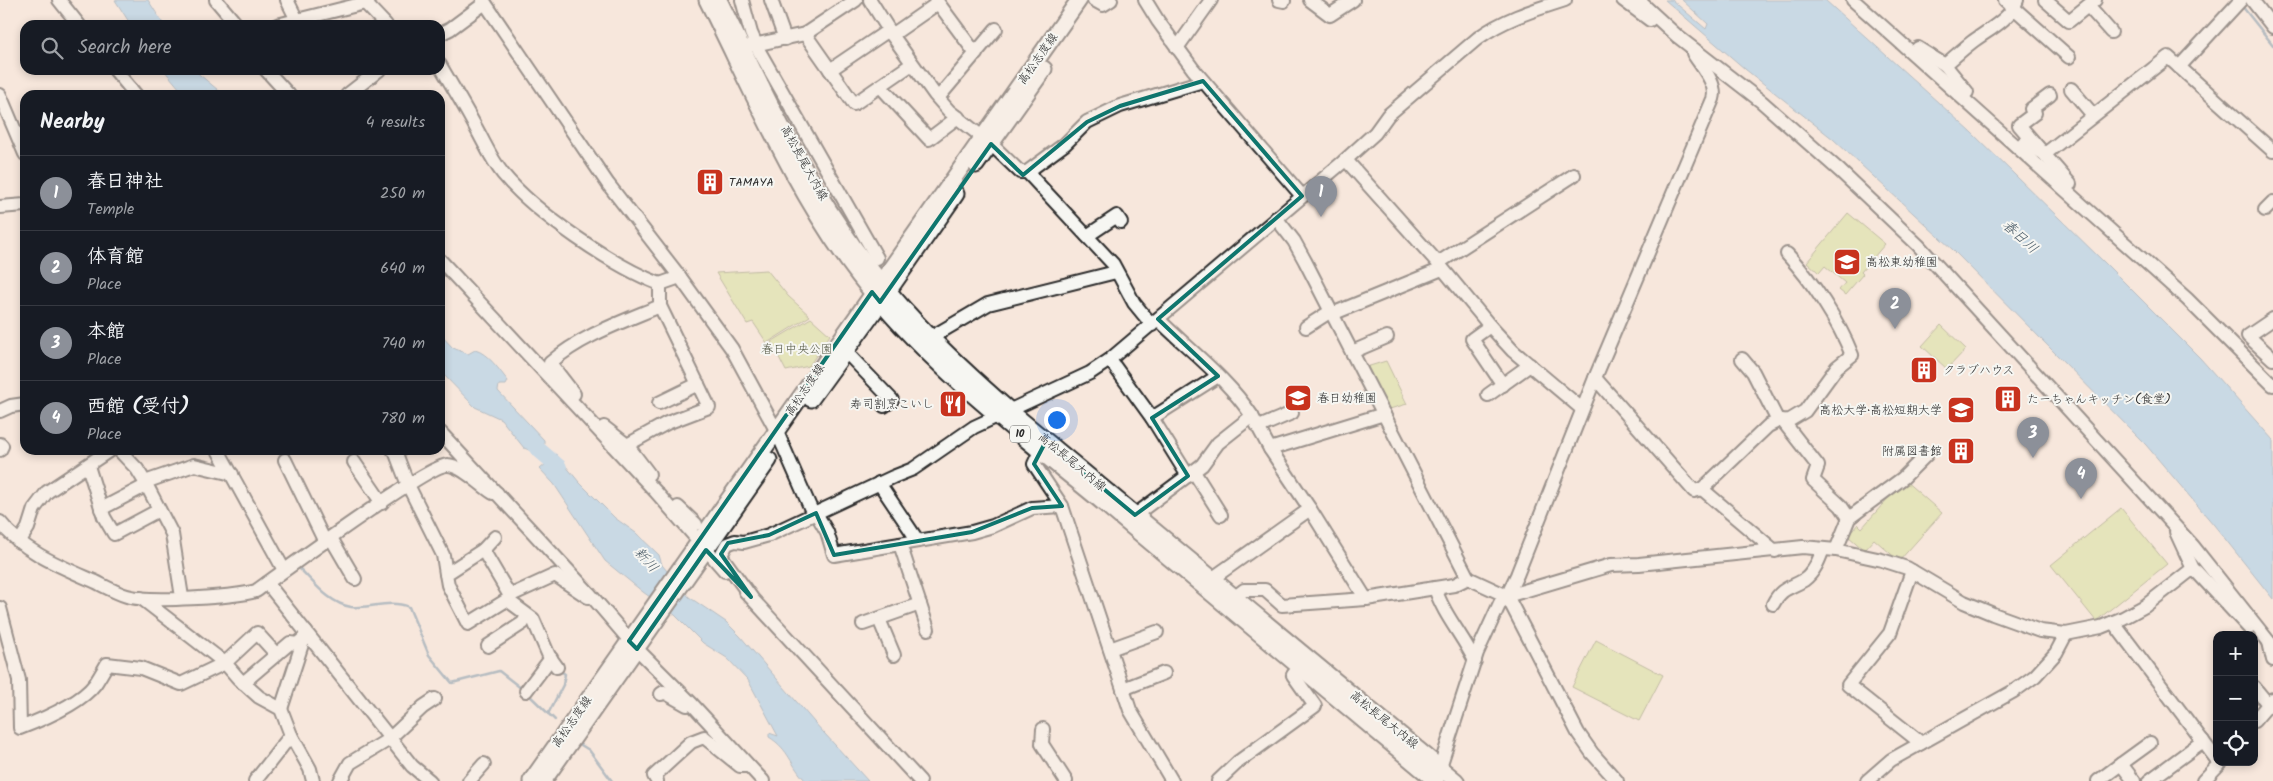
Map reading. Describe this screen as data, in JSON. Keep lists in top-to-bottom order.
{
  "streets": {
    "main road": ["高松志度線", "高松長尾大内線", "10"]
  },
  "crossings": [
    ["高松志度線", "高松長尾大内線"]
  ],
  "water": ["春日川", "新川"],
  "parks": ["春日中央公園"],
  "places": {
    "building": [
      "TAMAYA",
      "クラブハウス",
      "たーちゃんキッチン(食堂)",
      "附属図書館"
    ],
    "school or university": ["高松東幼稚園", "春日幼稚園", "高松大学·高松短期大学"],
    "restaurant": ["寿司割烹こいし"]
  },
  "page": {
    "search": "Search here",
    "heading": ["Nearby", "4 results"],
    "list": [
      {
        "mark": "1",
        "name": "春日神社",
        "note": "Temple",
        "value": "250 m"
      },
      {
        "mark": "2",
        "name": "体育館",
        "note": "Place",
        "value": "640 m"
      },
      {
        "mark": "3",
        "name": "本館",
        "note": "Place",
        "value": "740 m"
      },
      {
        "mark": "4",
        "name": "西館 (受付)",
        "note": "Place",
        "value": "780 m"
      }
    ],
    "pins": [
      "1",
      "2",
      "3",
      "4"
    ],
    "map_buttons": ["+", "−"]
  }
}
